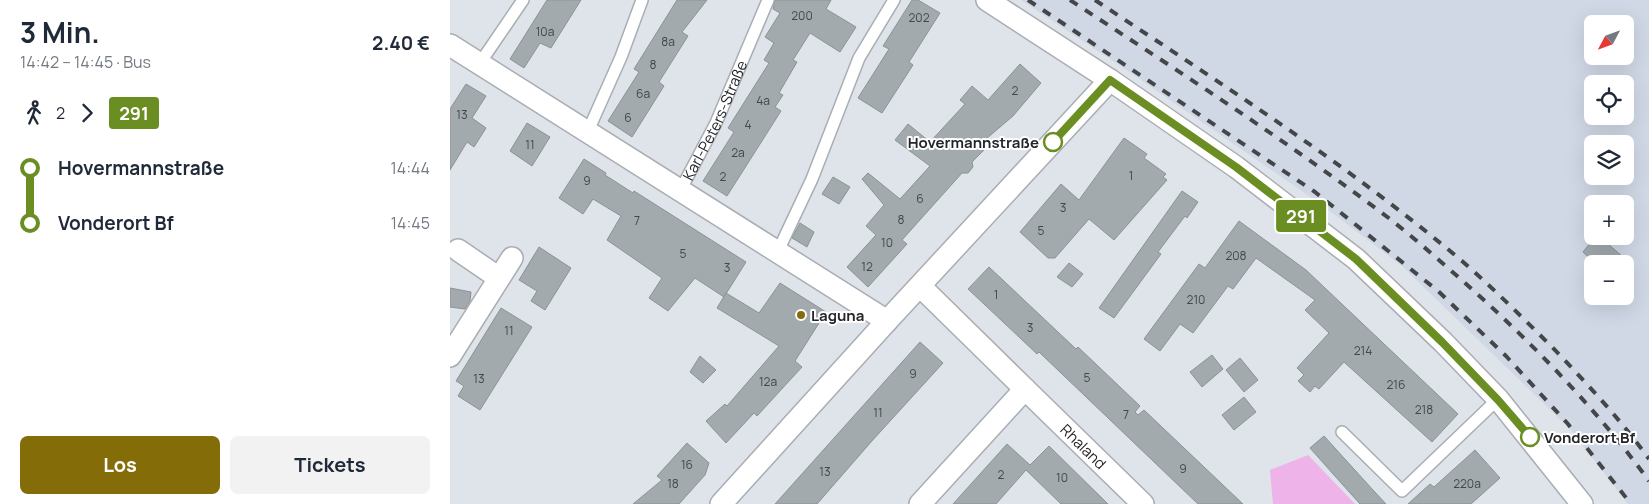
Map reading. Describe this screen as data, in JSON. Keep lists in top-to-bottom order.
{
  "streets": {
    "street": ["Karl-Peters-Straße", "Rhaland"]
  },
  "places": ["Hovermannstraße", "Laguna", "Vonderort Bf"],
  "lines": ["bus line 291"],
  "house_numbers": [
    "200",
    "202",
    "10a",
    "8a",
    "8",
    "2",
    "6a",
    "4a",
    "13",
    "6",
    "4",
    "11",
    "2a",
    "1",
    "2",
    "9",
    "6",
    "3",
    "8",
    "7",
    "5",
    "10",
    "5",
    "208",
    "12",
    "3",
    "1",
    "210",
    "3",
    "11",
    "214",
    "9",
    "5",
    "13",
    "12a",
    "216",
    "218",
    "11",
    "7",
    "16",
    "9",
    "13",
    "2",
    "10",
    "18",
    "220a"
  ],
  "north": "bottom left",
  "page": {
    "heading": ["3 Min.", "14:42 – 14:45 · Bus", "2.40 €"],
    "on_map": "291",
    "map_buttons": ["+", "−"],
    "legs": ["2", "291"],
    "list": [
      {
        "name": "Hovermannstraße",
        "value": "14:44"
      },
      {
        "name": "Vonderort Bf",
        "value": "14:45"
      }
    ],
    "buttons": ["Los", "Tickets"]
  }
}
